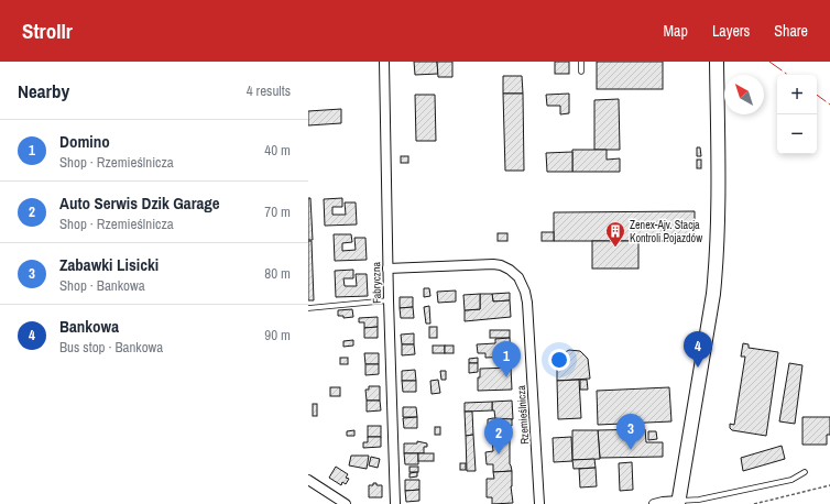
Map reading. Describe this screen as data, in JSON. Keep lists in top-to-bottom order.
{
  "streets": {
    "street": ["Fabryczna", "Rzemieślnicza"]
  },
  "crossings": [
    ["Fabryczna", "Rzemieślnicza"]
  ],
  "places": {
    "building": ["Zenex-Ajv. Stacja Kontroli Pojazdów"]
  },
  "north": "top left",
  "page": {
    "header": "Strollr",
    "nav": ["Map", "Layers", "Share"],
    "heading": ["Nearby", "4 results"],
    "map_buttons": ["+", "−"],
    "list": [
      {
        "mark": "1",
        "name": "Domino",
        "note": "Shop · Rzemieślnicza",
        "value": "40 m"
      },
      {
        "mark": "2",
        "name": "Auto Serwis Dzik Garage",
        "note": "Shop · Rzemieślnicza",
        "value": "70 m"
      },
      {
        "mark": "3",
        "name": "Zabawki Lisicki",
        "note": "Shop · Bankowa",
        "value": "80 m"
      },
      {
        "mark": "4",
        "name": "Bankowa",
        "note": "Bus stop · Bankowa",
        "value": "90 m"
      }
    ],
    "pins": [
      "4",
      "1",
      "3",
      "2"
    ]
  }
}
